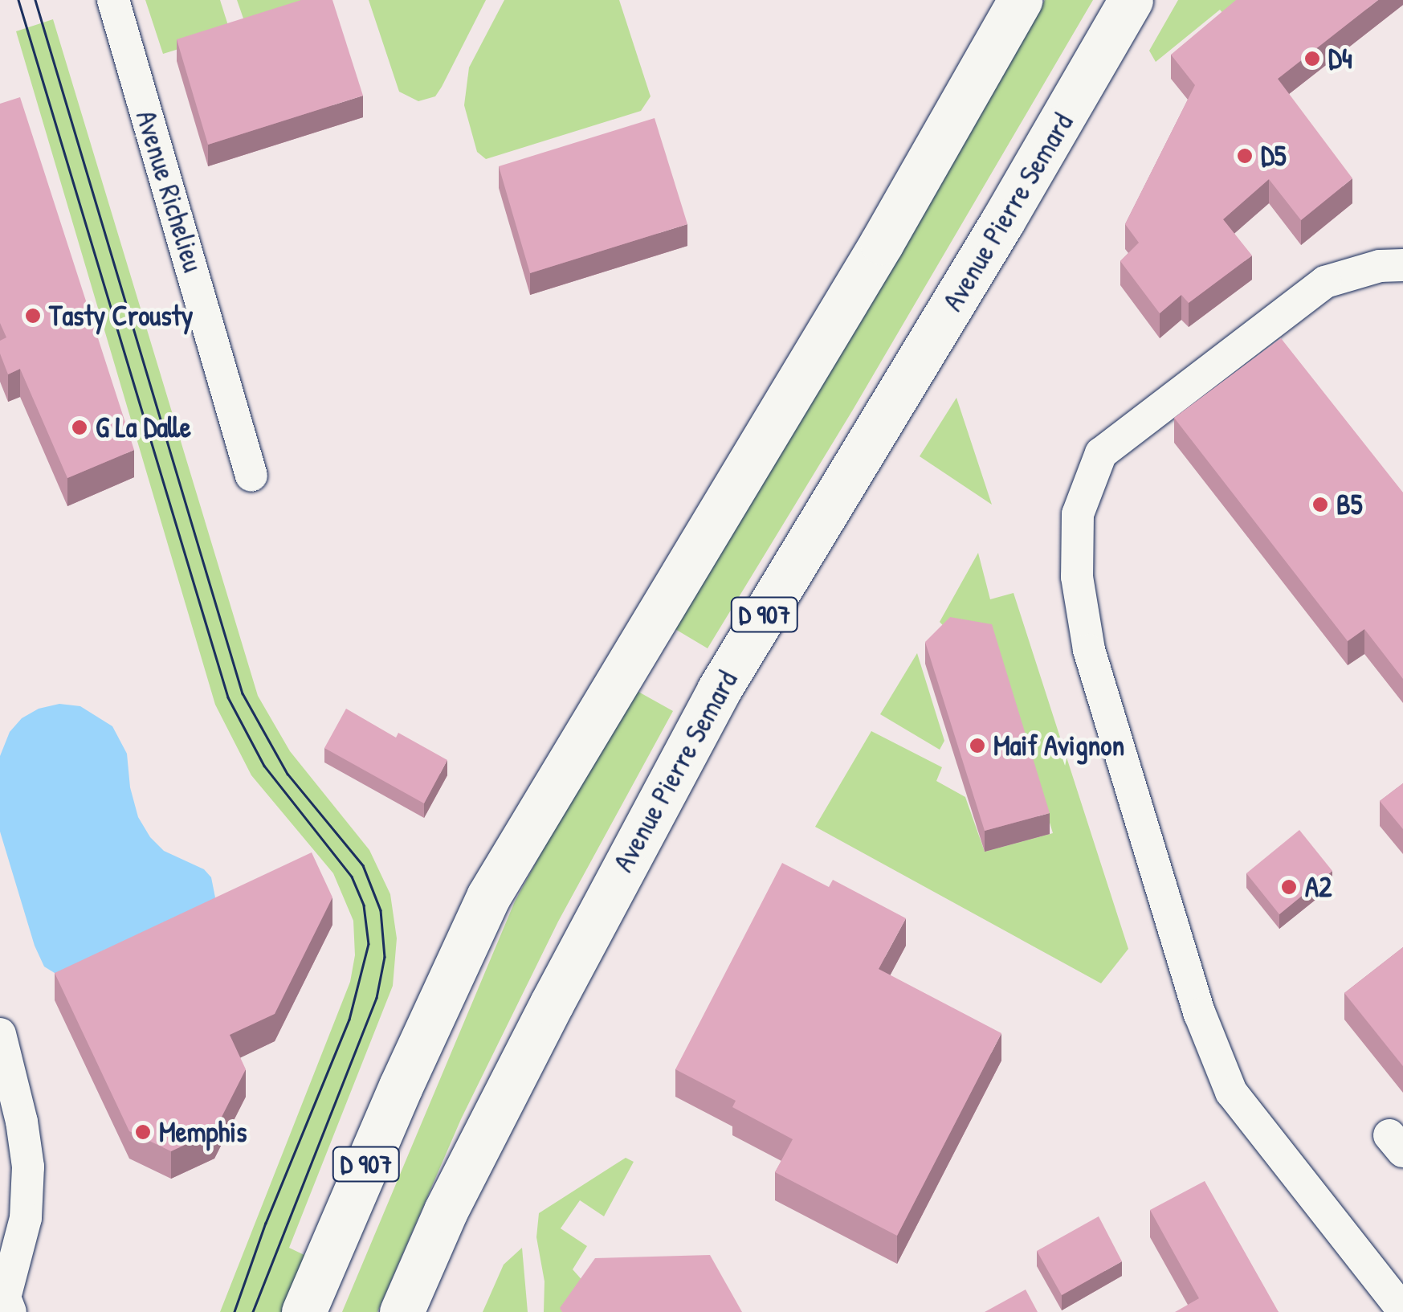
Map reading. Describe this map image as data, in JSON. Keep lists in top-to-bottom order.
{
  "streets": {
    "main road": ["Avenue Pierre Semard", "D 907"],
    "street": ["Avenue Richelieu"]
  },
  "places": [
    "D4",
    "D5",
    "Tasty Crousty",
    "G La Dalle",
    "B5",
    "Maif Avignon",
    "A2",
    "Memphis"
  ]
}
